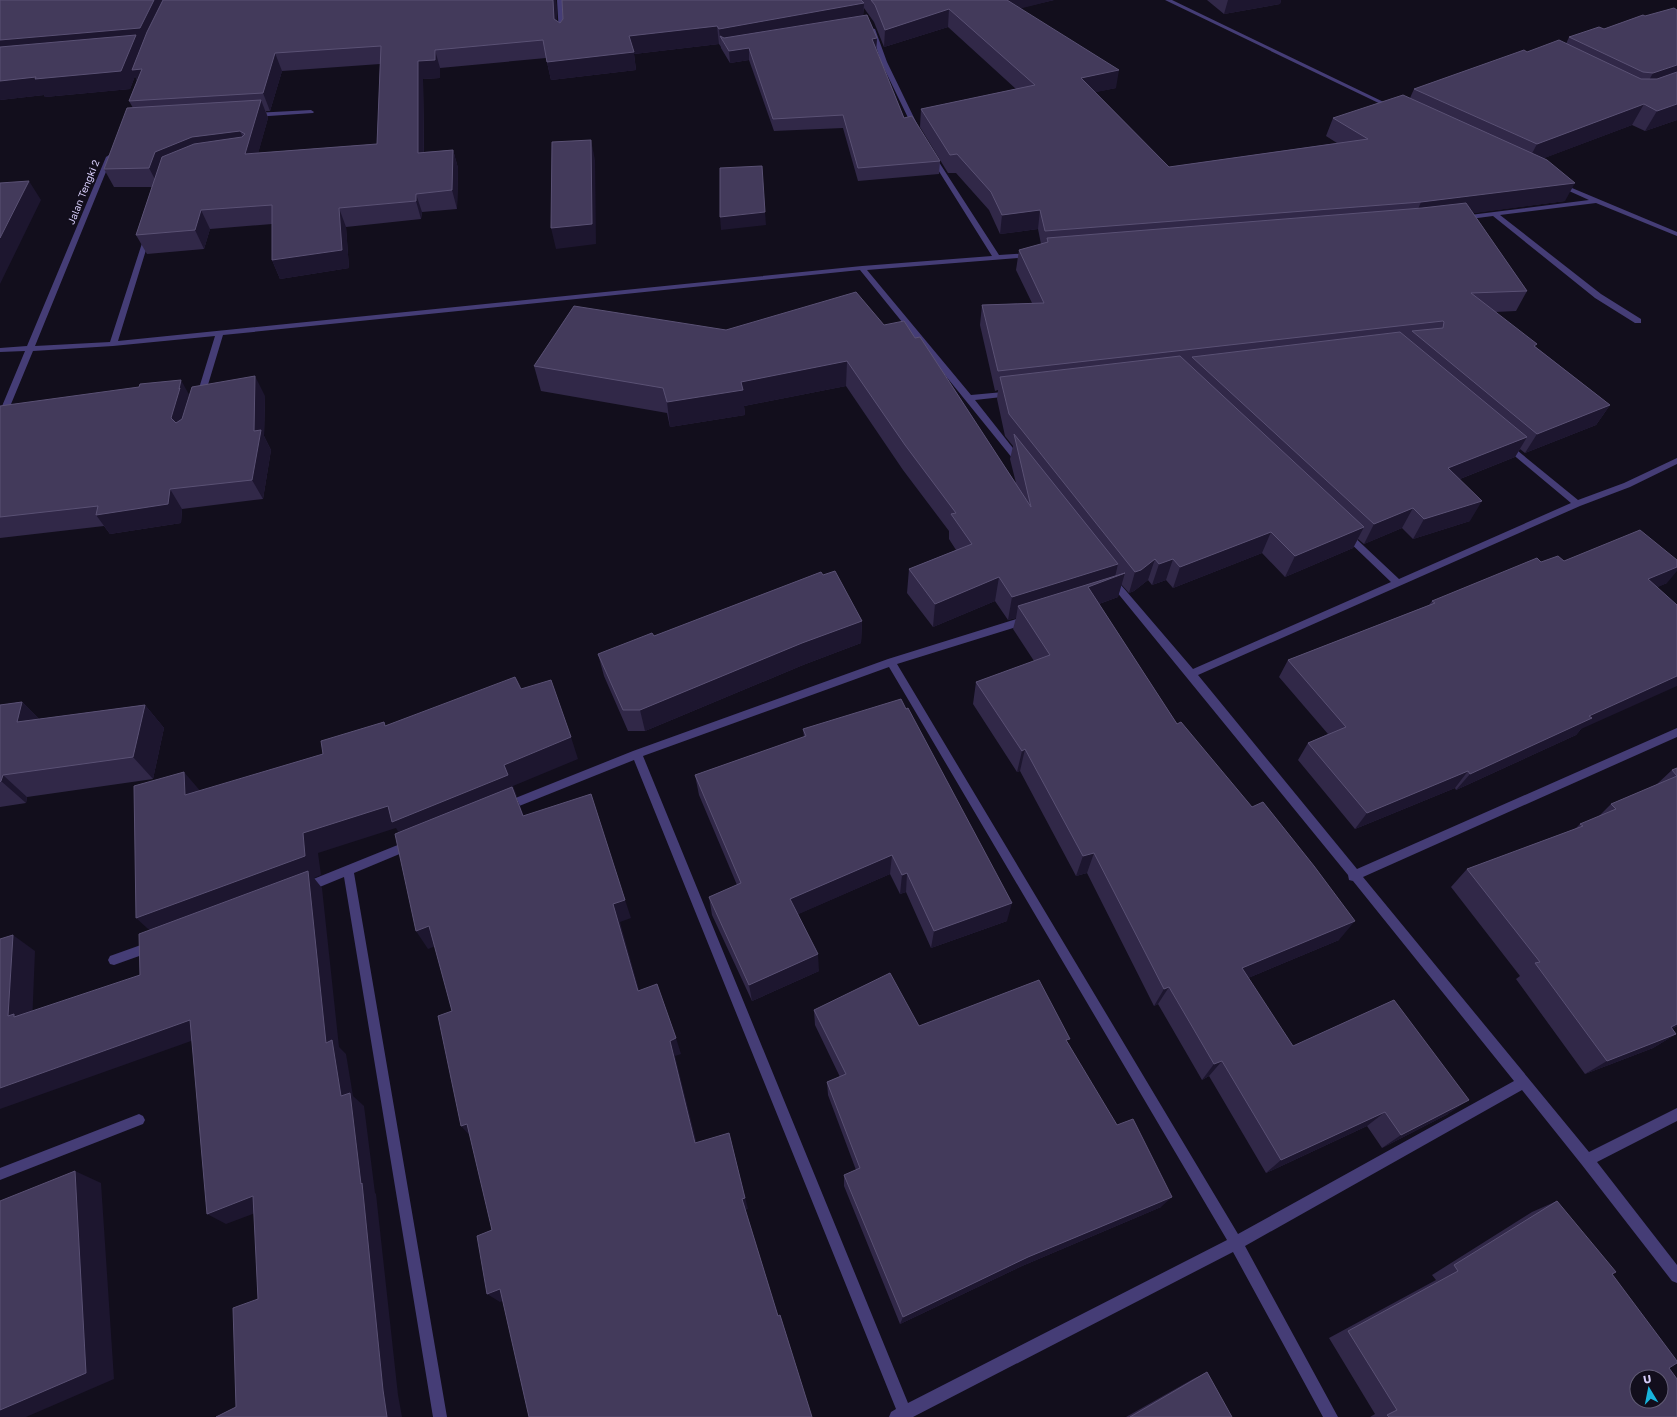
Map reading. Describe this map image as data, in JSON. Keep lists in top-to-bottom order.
{
  "streets": {
    "street": ["Jalan Tengki 2"]
  },
  "north": "top"
}
